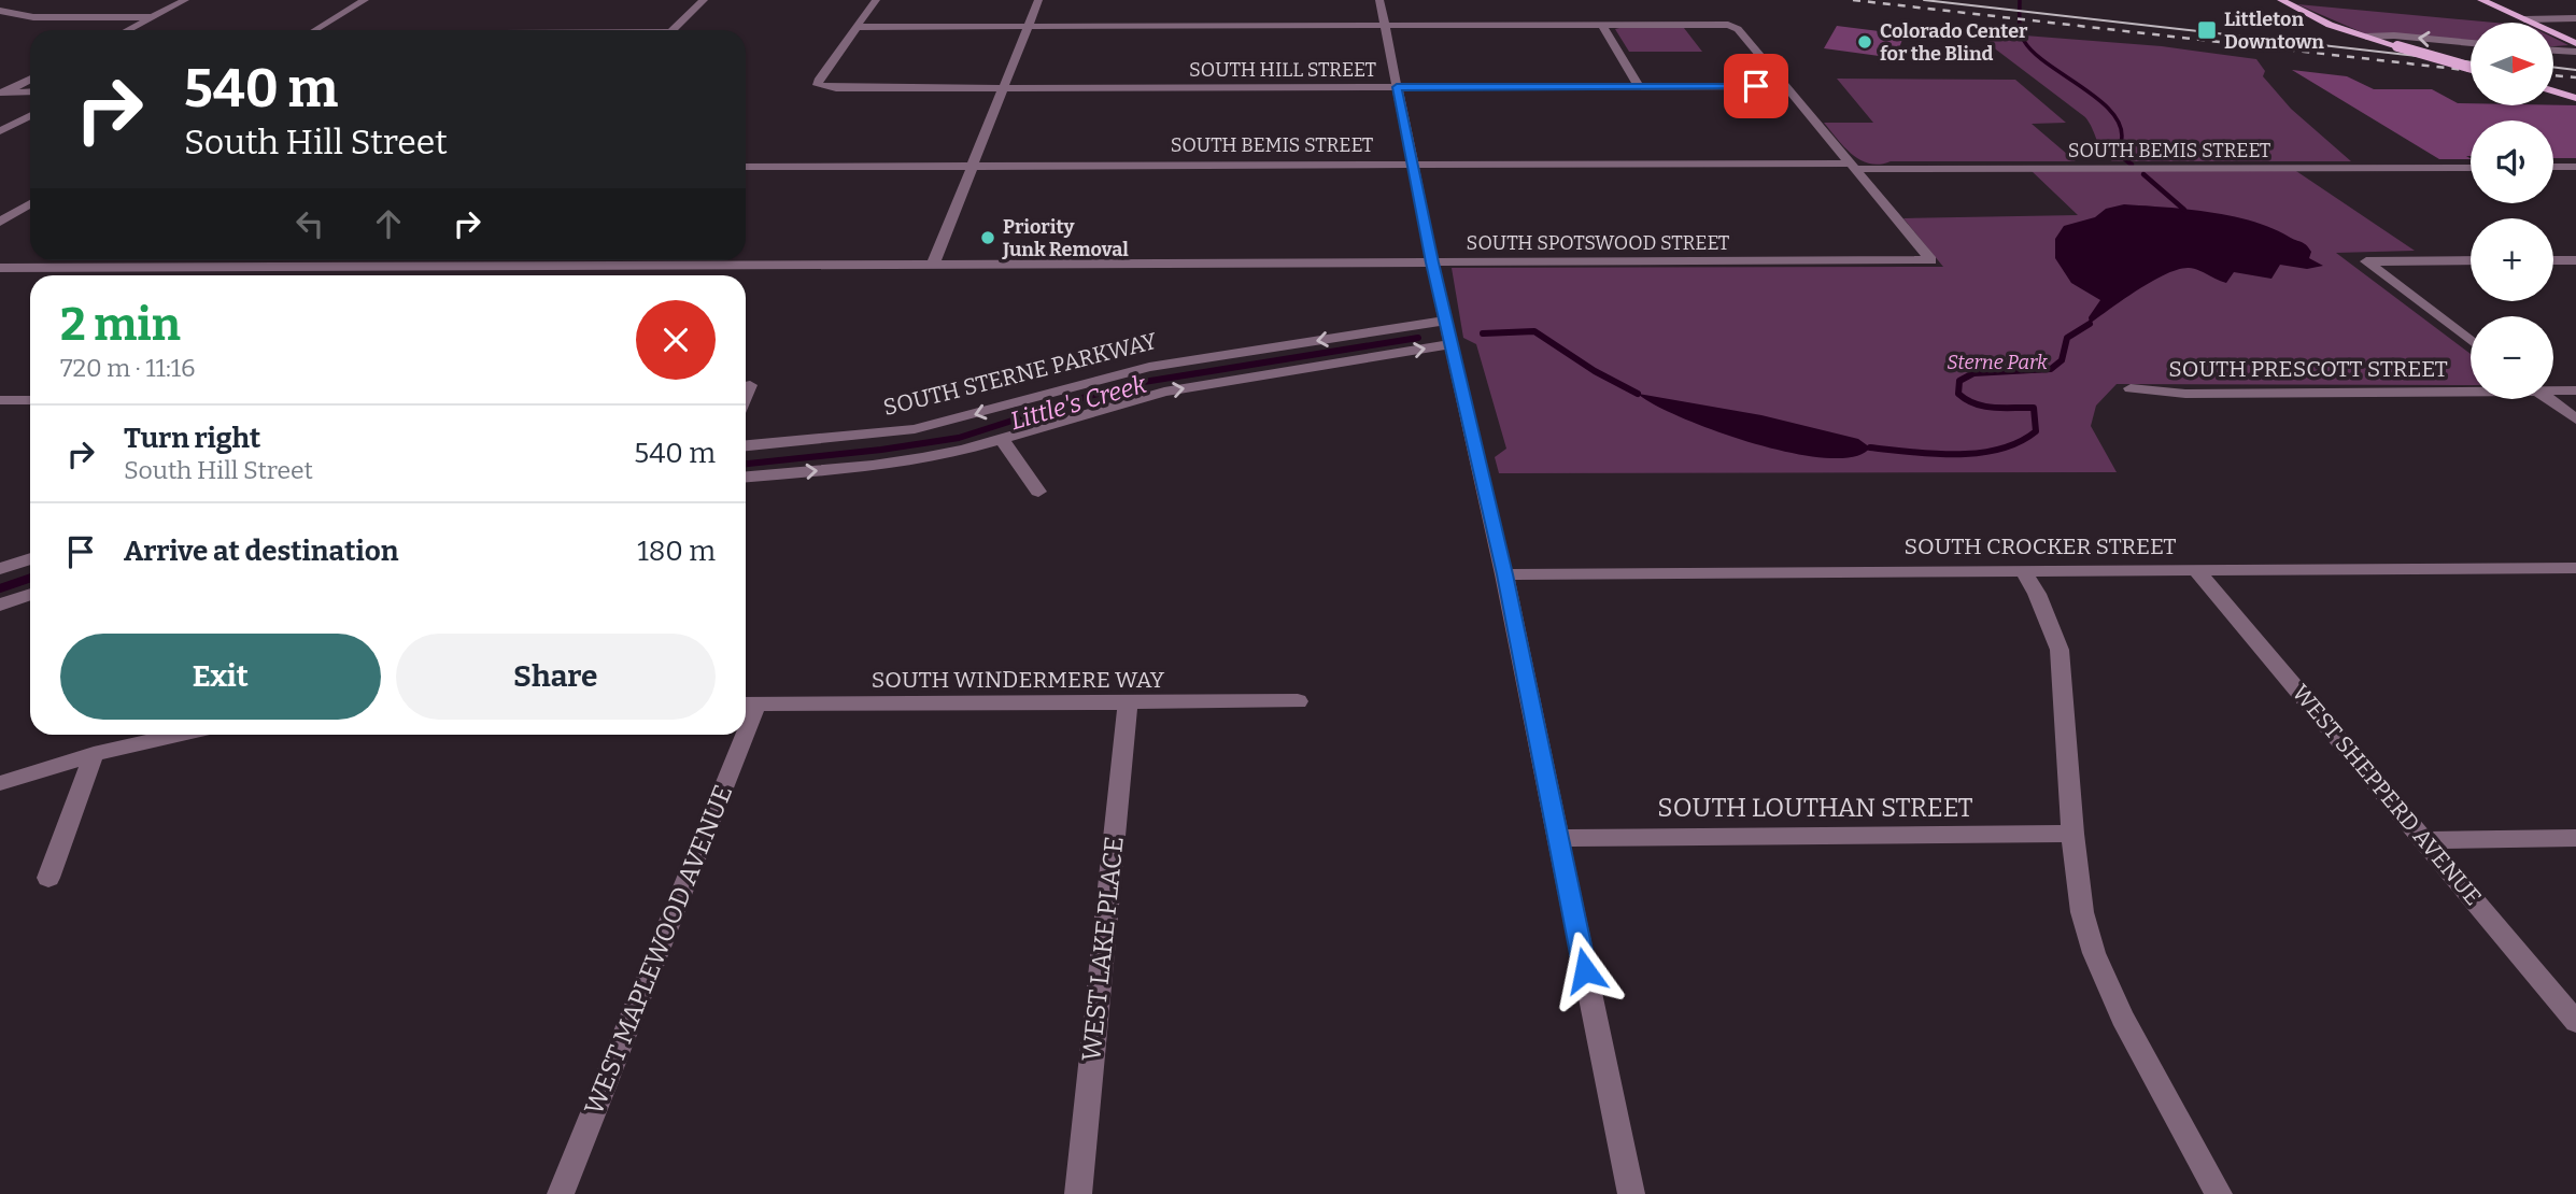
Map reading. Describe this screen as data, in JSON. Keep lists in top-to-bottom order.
{
  "streets": {
    "street": [
      "SOUTH HILL STREET",
      "SOUTH BEMIS STREET",
      "SOUTH SPOTSWOOD STREET",
      "SOUTH PRESCOTT STREET",
      "SOUTH STERNE PARKWAY",
      "SOUTH CROCKER STREET",
      "SOUTH WINDERMERE WAY",
      "WEST SHEPPERD AVENUE",
      "SOUTH LOUTHAN STREET",
      "WEST LAKE PLACE",
      "WEST MAPLEWOOD AVENUE"
    ]
  },
  "crossings": [
    ["SOUTH BEMIS STREET", "SOUTH SPOTSWOOD STREET"],
    ["SOUTH CROCKER STREET", "WEST SHEPPERD AVENUE"],
    ["SOUTH WINDERMERE WAY", "WEST LAKE PLACE"]
  ],
  "water": ["Little's Creek"],
  "parks": ["Sterne Park"],
  "places": {
    "transit": ["Littleton Downtown"],
    "other": ["Colorado Center for the Blind", "Priority Junk Removal"]
  },
  "north": "right",
  "page": {
    "map_buttons": ["+", "−"],
    "turn": ["540 m", "South Hill Street"],
    "heading": ["2 min", "720 m · 11:16"],
    "list": [
      {
        "name": "Turn right",
        "note": "South Hill Street",
        "value": "540 m"
      },
      {
        "name": "Arrive at destination",
        "value": "180 m"
      }
    ],
    "buttons": ["Exit", "Share"]
  }
}
